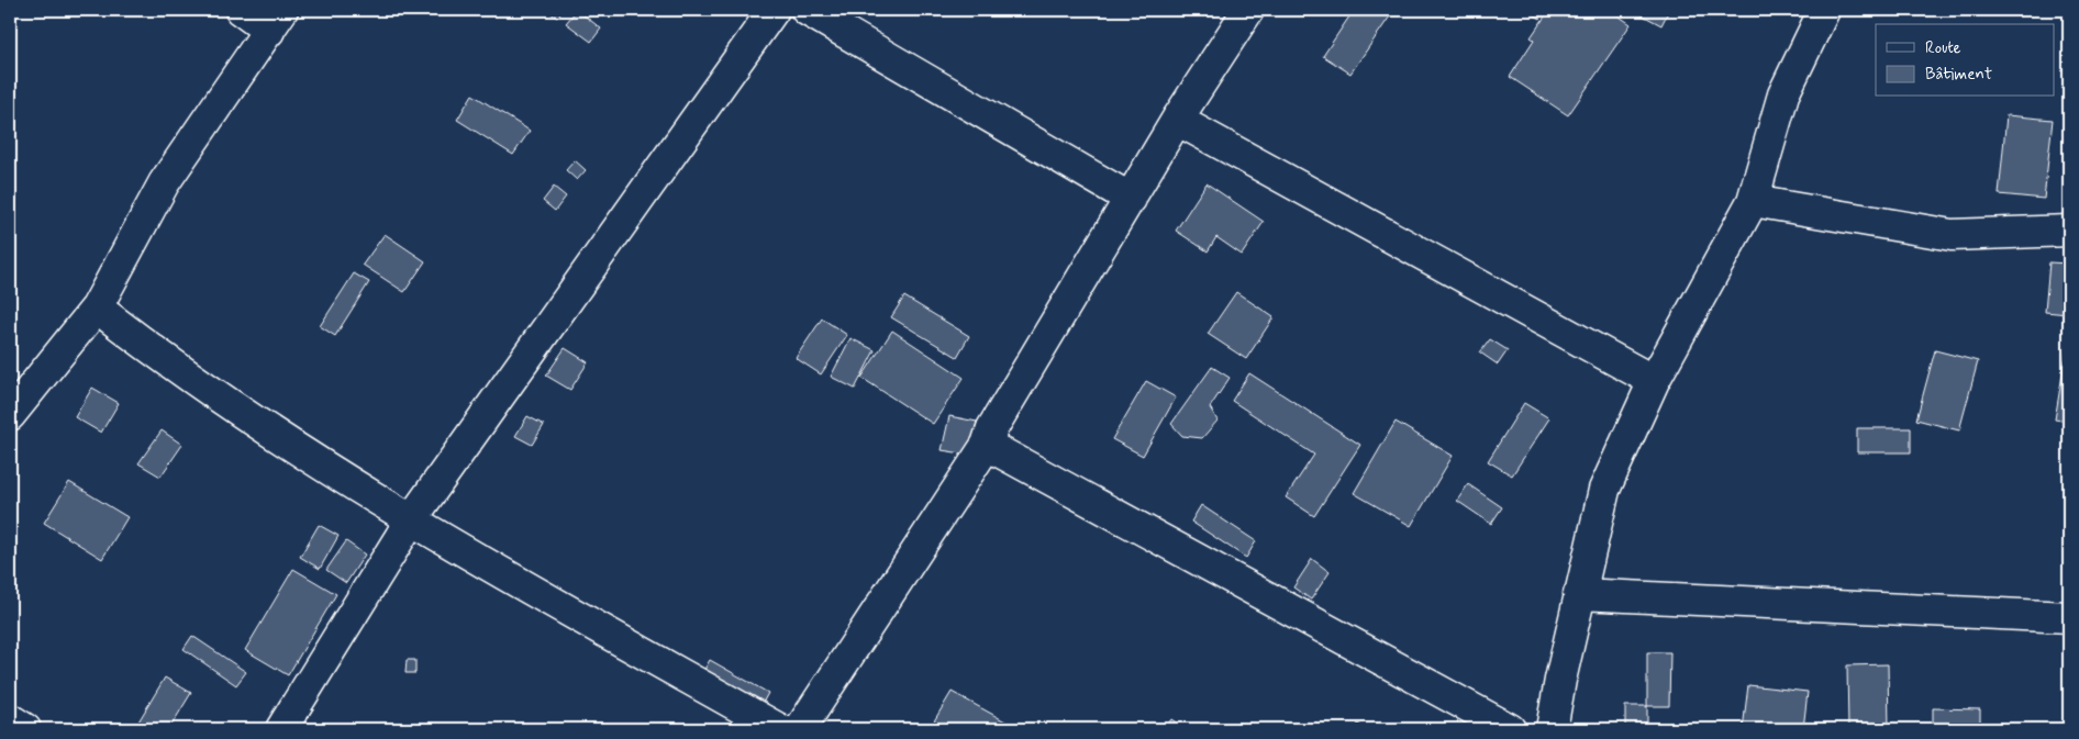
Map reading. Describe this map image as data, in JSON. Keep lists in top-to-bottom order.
{
  "legend": ["Route", "Bâtiment"]
}
